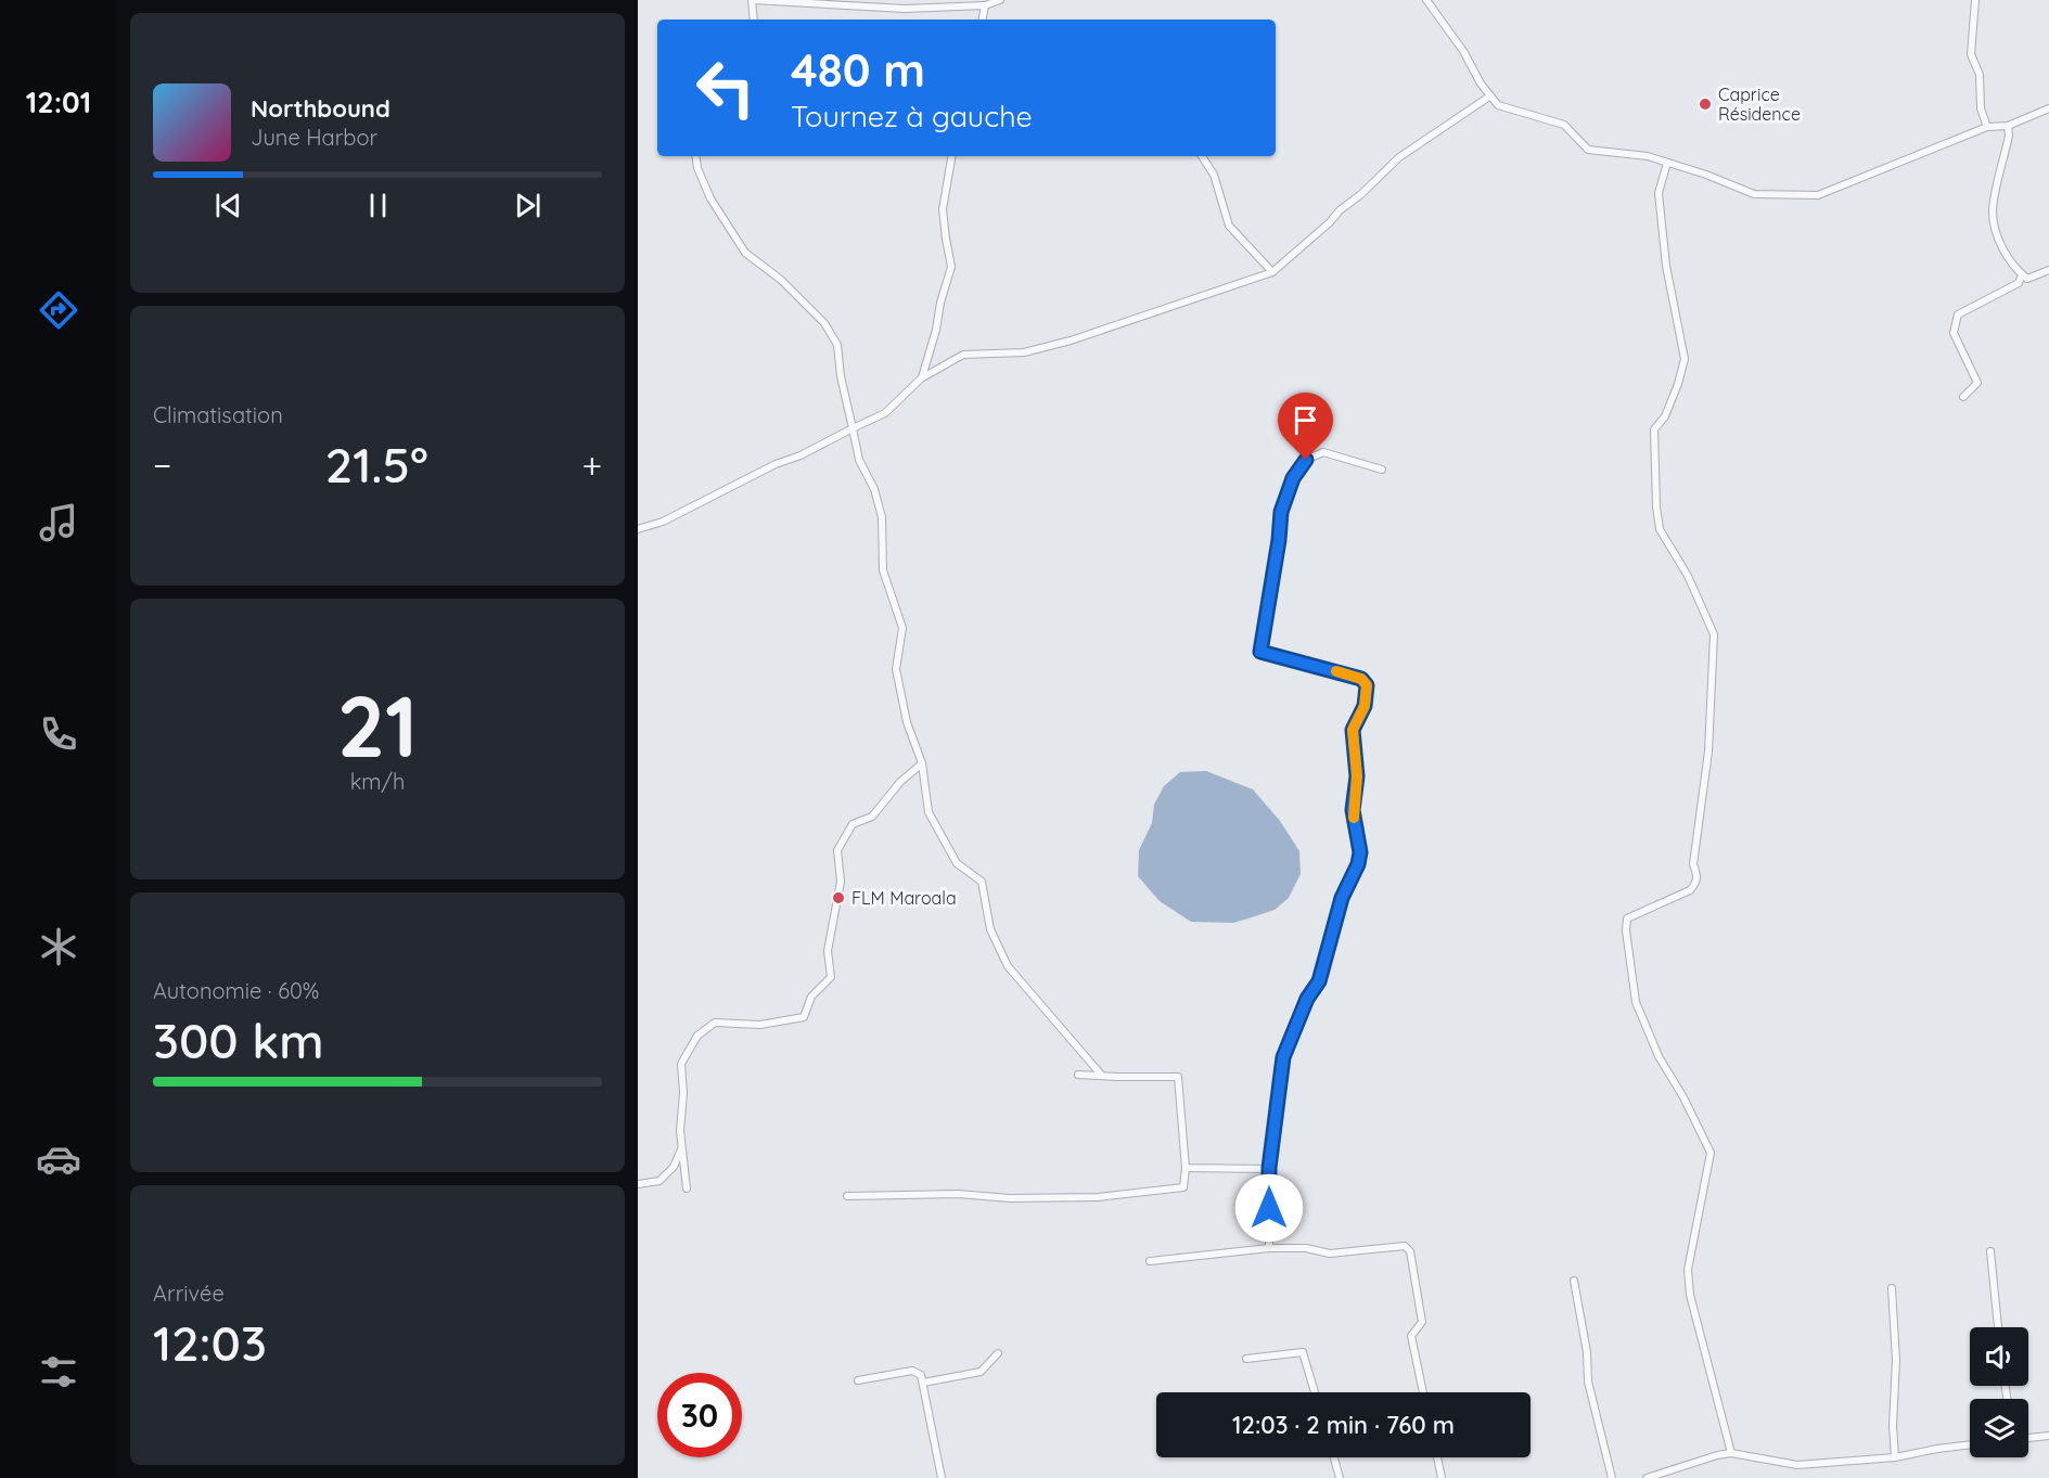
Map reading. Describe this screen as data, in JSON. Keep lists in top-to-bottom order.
{
  "places": ["Caprice Résidence", "FLM Maroala"],
  "page": {
    "tabs": "12:01",
    "turn": ["480 m", "Tournez à gauche"],
    "song": ["Northbound", "June Harbor"],
    "tile": [
      "Climatisation",
      ["21", "km/h"],
      ["Autonomie · 60%", "300 km"],
      ["Arrivée", "12:03"]
    ],
    "heat": ["−", "21.5°", "+"],
    "limit": "30",
    "trip": "12:03 · 2 min · 760 m"
  }
}
